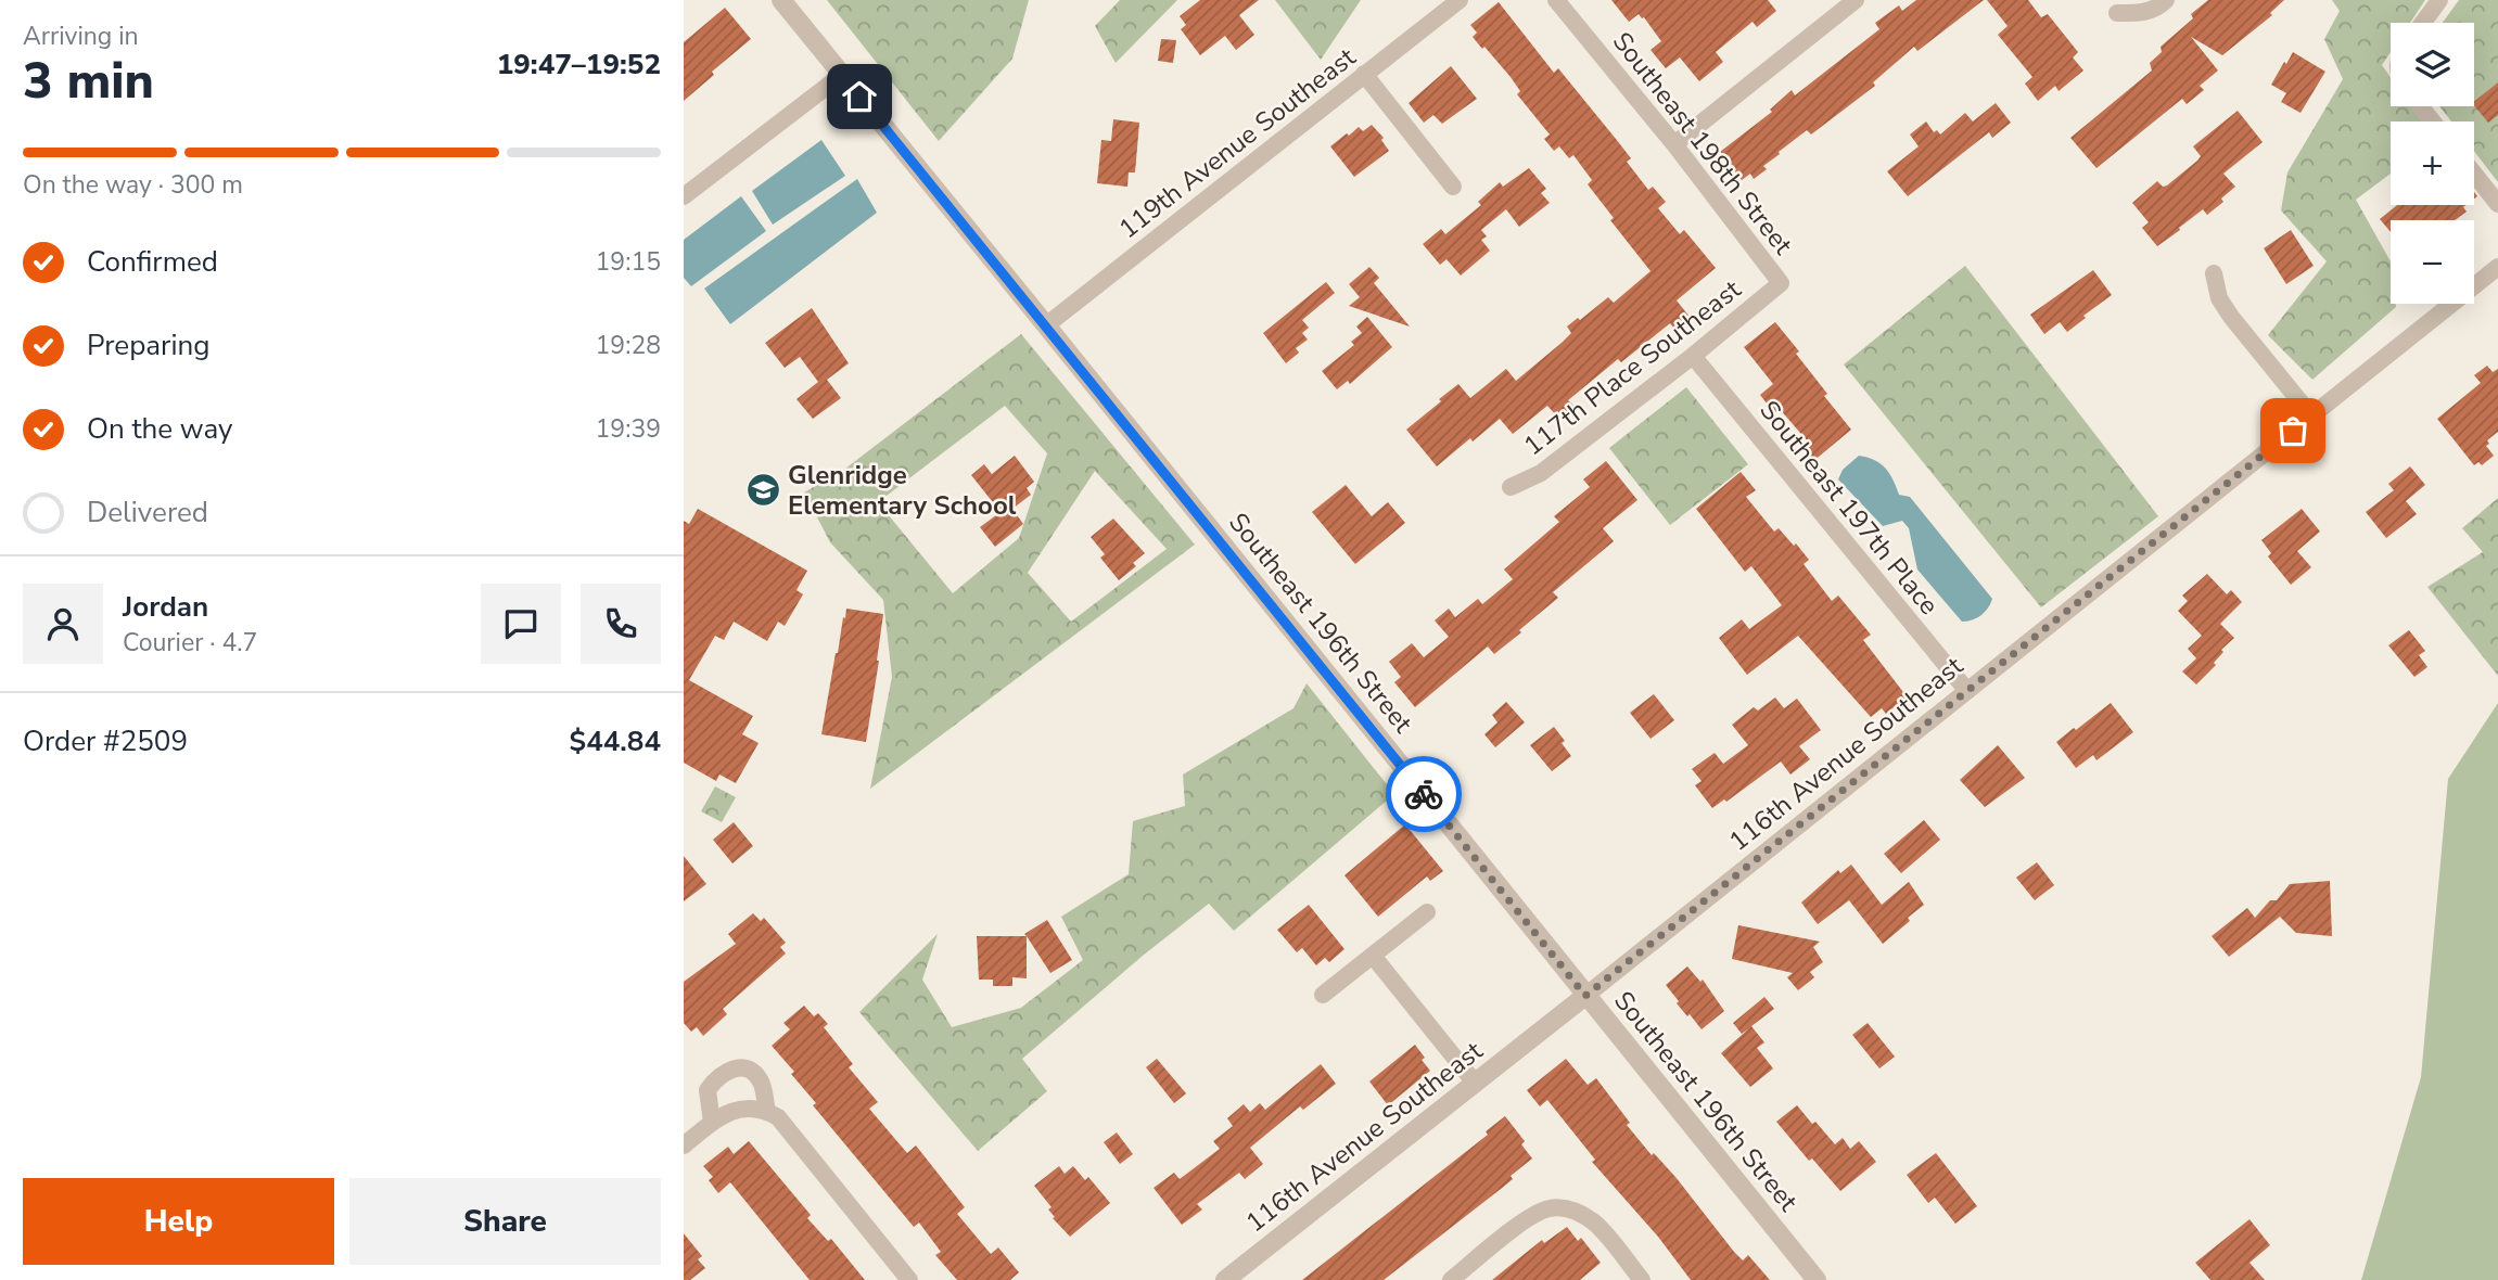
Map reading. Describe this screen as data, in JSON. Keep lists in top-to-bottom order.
{
  "streets": {
    "street": [
      "119th Avenue Southeast",
      "Southeast 198th Street",
      "117th Place Southeast",
      "Southeast 197th Place",
      "Southeast 196th Street",
      "116th Avenue Southeast"
    ]
  },
  "crossings": [
    ["119th Avenue Southeast", "Southeast 196th Street"],
    ["Southeast 198th Street", "117th Place Southeast"],
    ["117th Place Southeast", "Southeast 197th Place"],
    ["Southeast 197th Place", "116th Avenue Southeast"],
    ["Southeast 196th Street", "116th Avenue Southeast"]
  ],
  "places": {
    "school or university": ["Glenridge Elementary School"]
  },
  "page": {
    "heading": ["3 min", "Arriving in", "19:47–19:52"],
    "panel": [
      "Jordan",
      "Courier · 4.7",
      "Order #2509",
      "$44.84"
    ],
    "map_buttons": ["+", "−"],
    "bar": "On the way · 300 m",
    "list": [
      ["Confirmed", "19:15"],
      ["Preparing", "19:28"],
      ["On the way", "19:39"],
      "Delivered"
    ],
    "buttons": ["Help", "Share"]
  }
}
